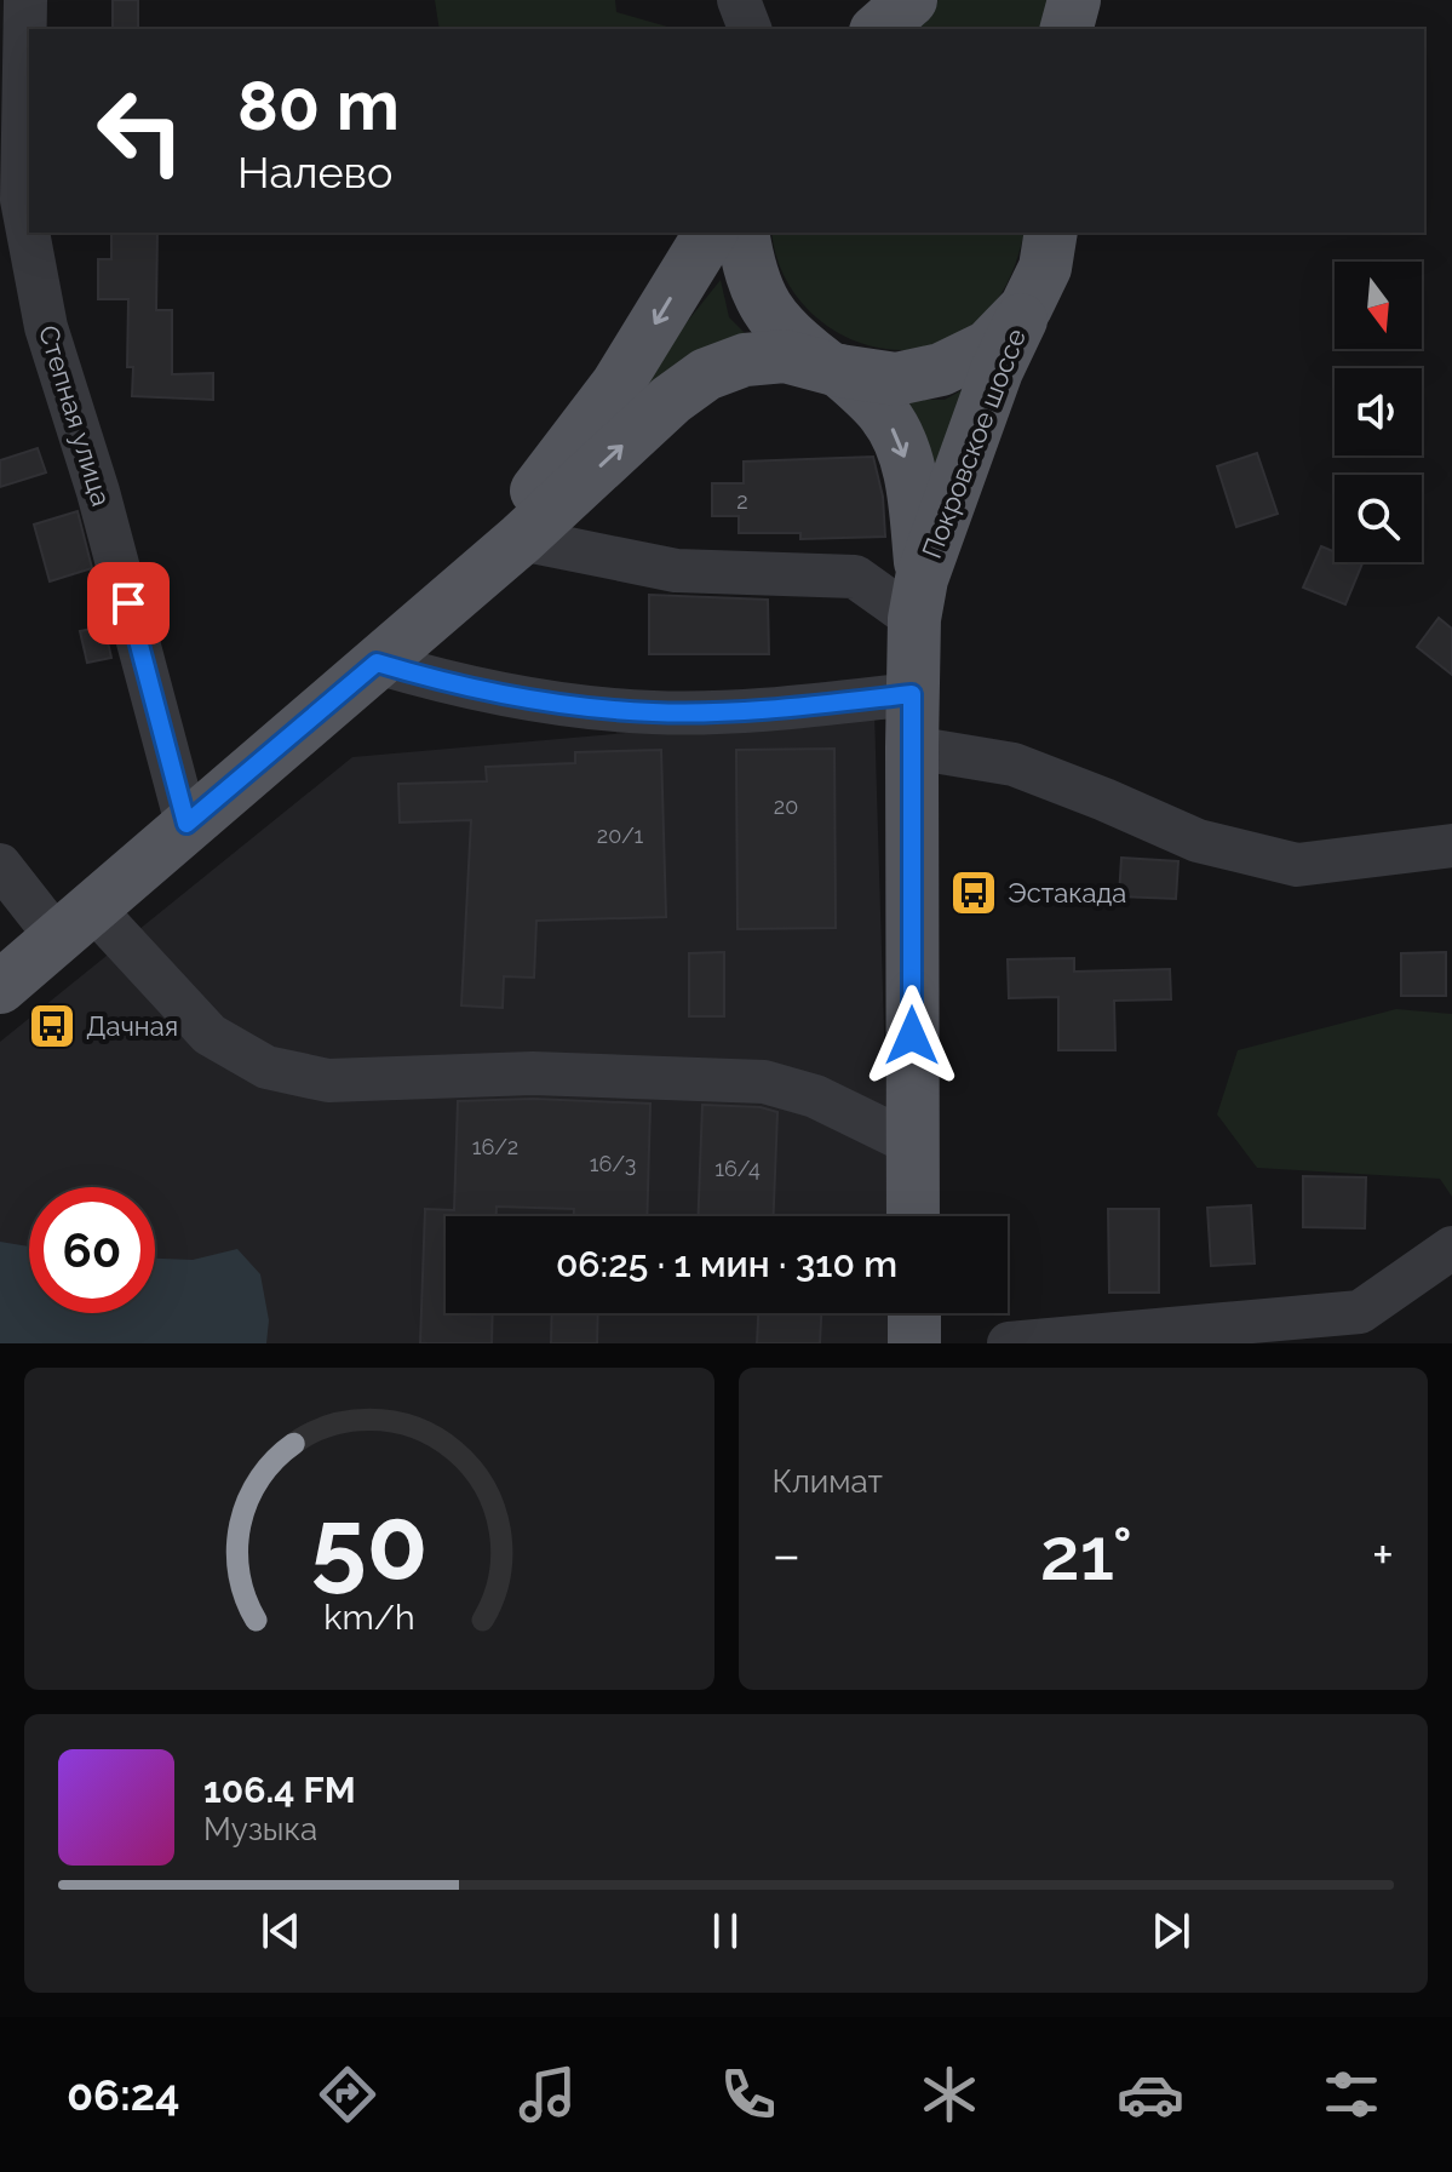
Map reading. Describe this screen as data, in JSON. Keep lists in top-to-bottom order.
{
  "streets": {
    "main road": ["Покровское шоссе"],
    "street": ["Степная улица"]
  },
  "places": {
    "bus stop": ["Эстакада", "Дачная"]
  },
  "house_numbers": [
    "2",
    "20",
    "20/1",
    "16/2",
    "16/3",
    "16/4"
  ],
  "north": "bottom",
  "page": {
    "turn": ["80 m", "Налево"],
    "limit": "60",
    "trip": "06:25 · 1 мин · 310 m",
    "tile": "Климат",
    "heat": ["−", "21°", "+"],
    "song": ["106.4 FM", "Музыка"],
    "tabs": "06:24",
    "gauge": ["50", "km/h"]
  }
}
